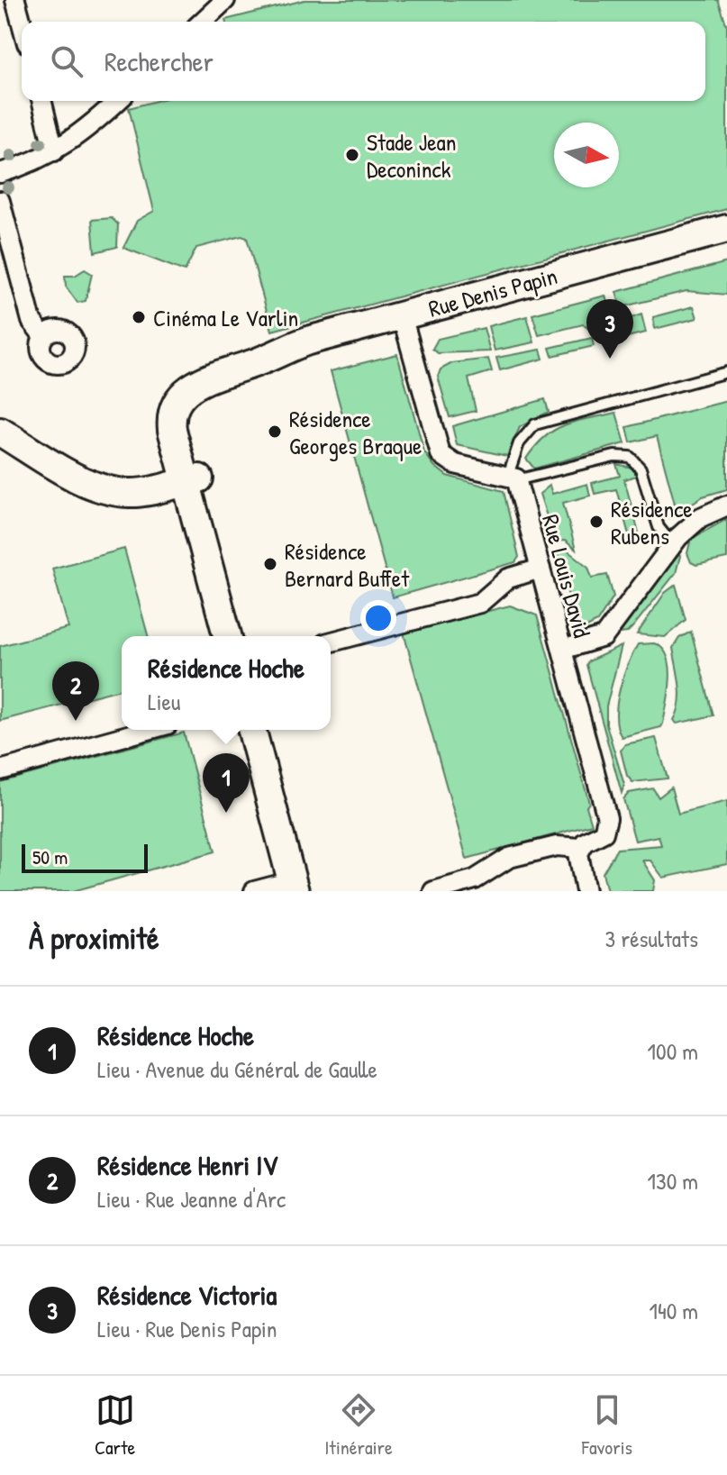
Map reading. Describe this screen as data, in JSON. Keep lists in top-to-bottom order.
{
  "streets": {
    "street": ["Rue Denis Papin", "Rue Louis David"]
  },
  "places": [
    "Stade Jean Deconinck",
    "Cinéma Le Varlin",
    "Résidence Georges Braque",
    "Résidence Rubens",
    "Résidence Bernard Buffet"
  ],
  "scale_bar": "50 m",
  "north": "right",
  "page": {
    "search": "Rechercher",
    "pins": ["3", "2", "1"],
    "popup": ["Résidence Hoche", "Lieu"],
    "scale": "50 m",
    "heading": ["À proximité", "3 résultats"],
    "list": [
      {
        "mark": "1",
        "name": "Résidence Hoche",
        "note": "Lieu · Avenue du Général de Gaulle",
        "value": "100 m"
      },
      {
        "mark": "2",
        "name": "Résidence Henri IV",
        "note": "Lieu · Rue Jeanne d'Arc",
        "value": "130 m"
      },
      {
        "mark": "3",
        "name": "Résidence Victoria",
        "note": "Lieu · Rue Denis Papin",
        "value": "140 m"
      }
    ],
    "nav": ["Carte", "Itinéraire", "Favoris"]
  }
}
